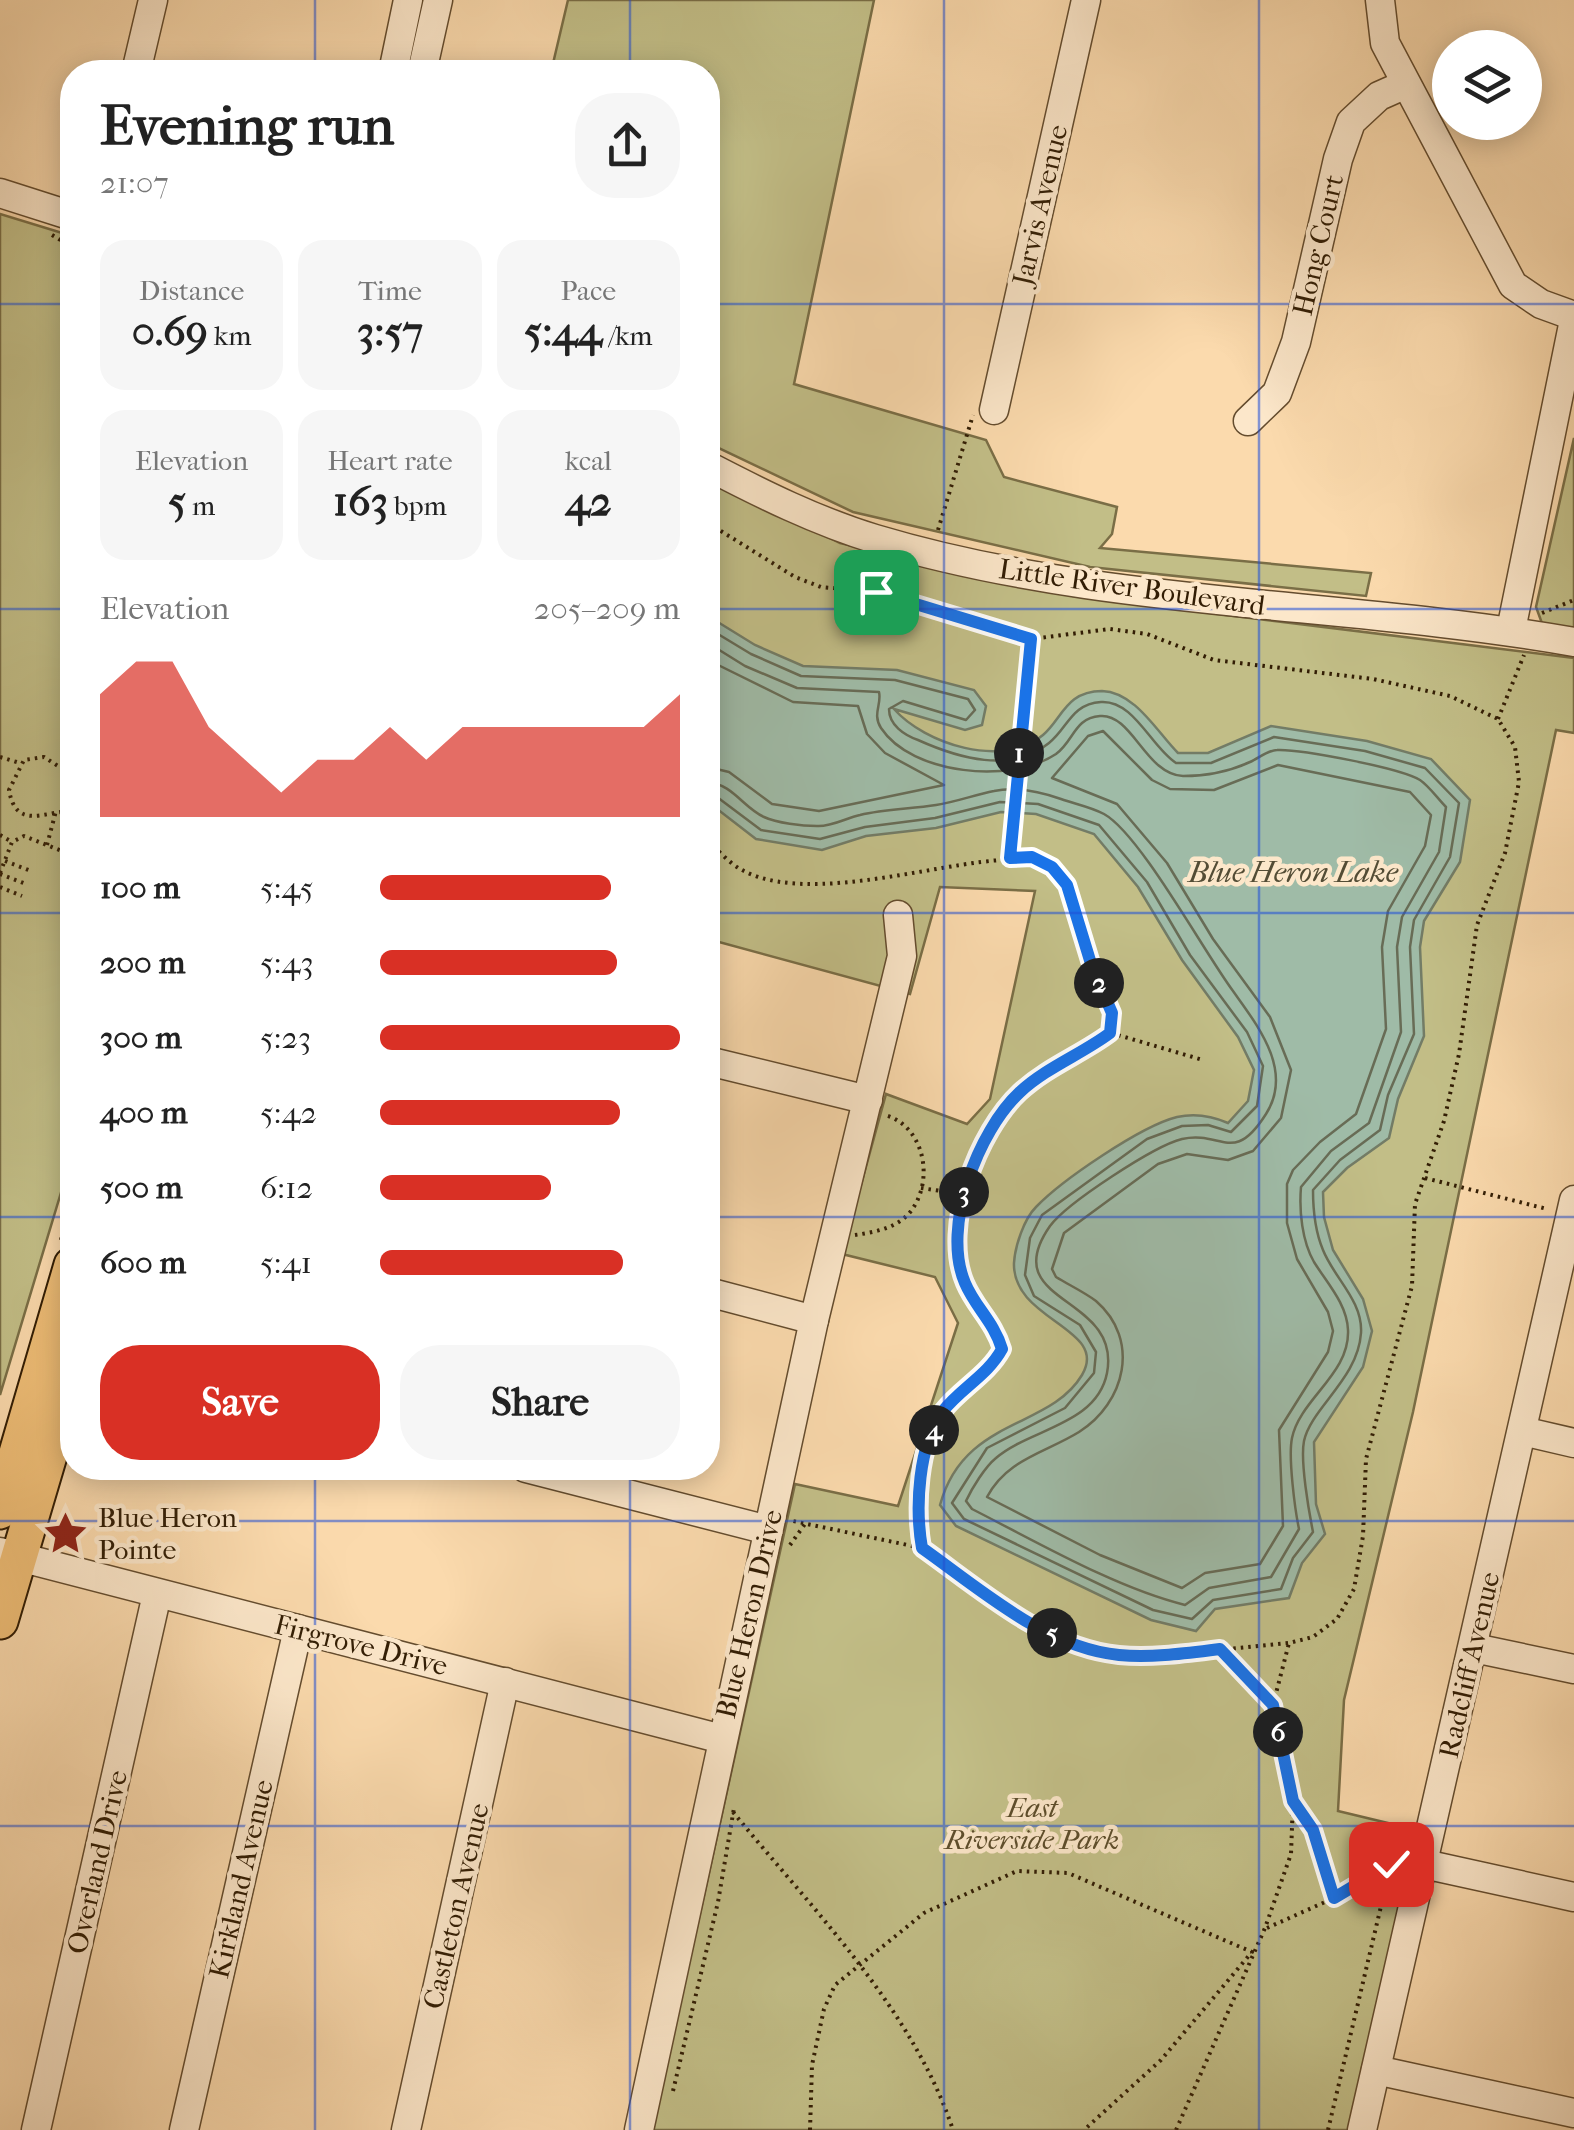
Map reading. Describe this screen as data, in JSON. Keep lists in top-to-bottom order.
{
  "streets": {
    "street": [
      "Jarvis Avenue",
      "Hong Court",
      "Little River Boulevard",
      "Blue Heron Drive",
      "Firgrove Drive",
      "Radcliff Avenue",
      "Overland Drive",
      "Kirkland Avenue",
      "Castleton Avenue"
    ]
  },
  "crossings": [
    ["Blue Heron Drive", "Firgrove Drive"],
    ["Firgrove Drive", "Overland Drive"],
    ["Firgrove Drive", "Kirkland Avenue"],
    ["Firgrove Drive", "Castleton Avenue"]
  ],
  "water": ["Blue Heron Lake"],
  "parks": ["East Riverside Park"],
  "places": {
    "place": ["Blue Heron Pointe"]
  },
  "page": {
    "heading": ["Evening run", "21:07"],
    "stats": [
      ["Distance", "0.69 km"],
      ["Time", "3:57"],
      ["Pace", "5:44 /km"],
      ["Elevation", "5 m"],
      ["Heart rate", "163 bpm"],
      ["kcal", "42"]
    ],
    "chart": ["Elevation", "205–209 m"],
    "pins": [
      "1",
      "2",
      "3",
      "4",
      "5",
      "6"
    ],
    "list": [
      {
        "name": "100 m",
        "note": "5:45"
      },
      {
        "name": "200 m",
        "note": "5:43"
      },
      {
        "name": "300 m",
        "note": "5:23"
      },
      {
        "name": "400 m",
        "note": "5:42"
      },
      {
        "name": "500 m",
        "note": "6:12"
      },
      {
        "name": "600 m",
        "note": "5:41"
      }
    ],
    "buttons": ["Save", "Share"]
  }
}
